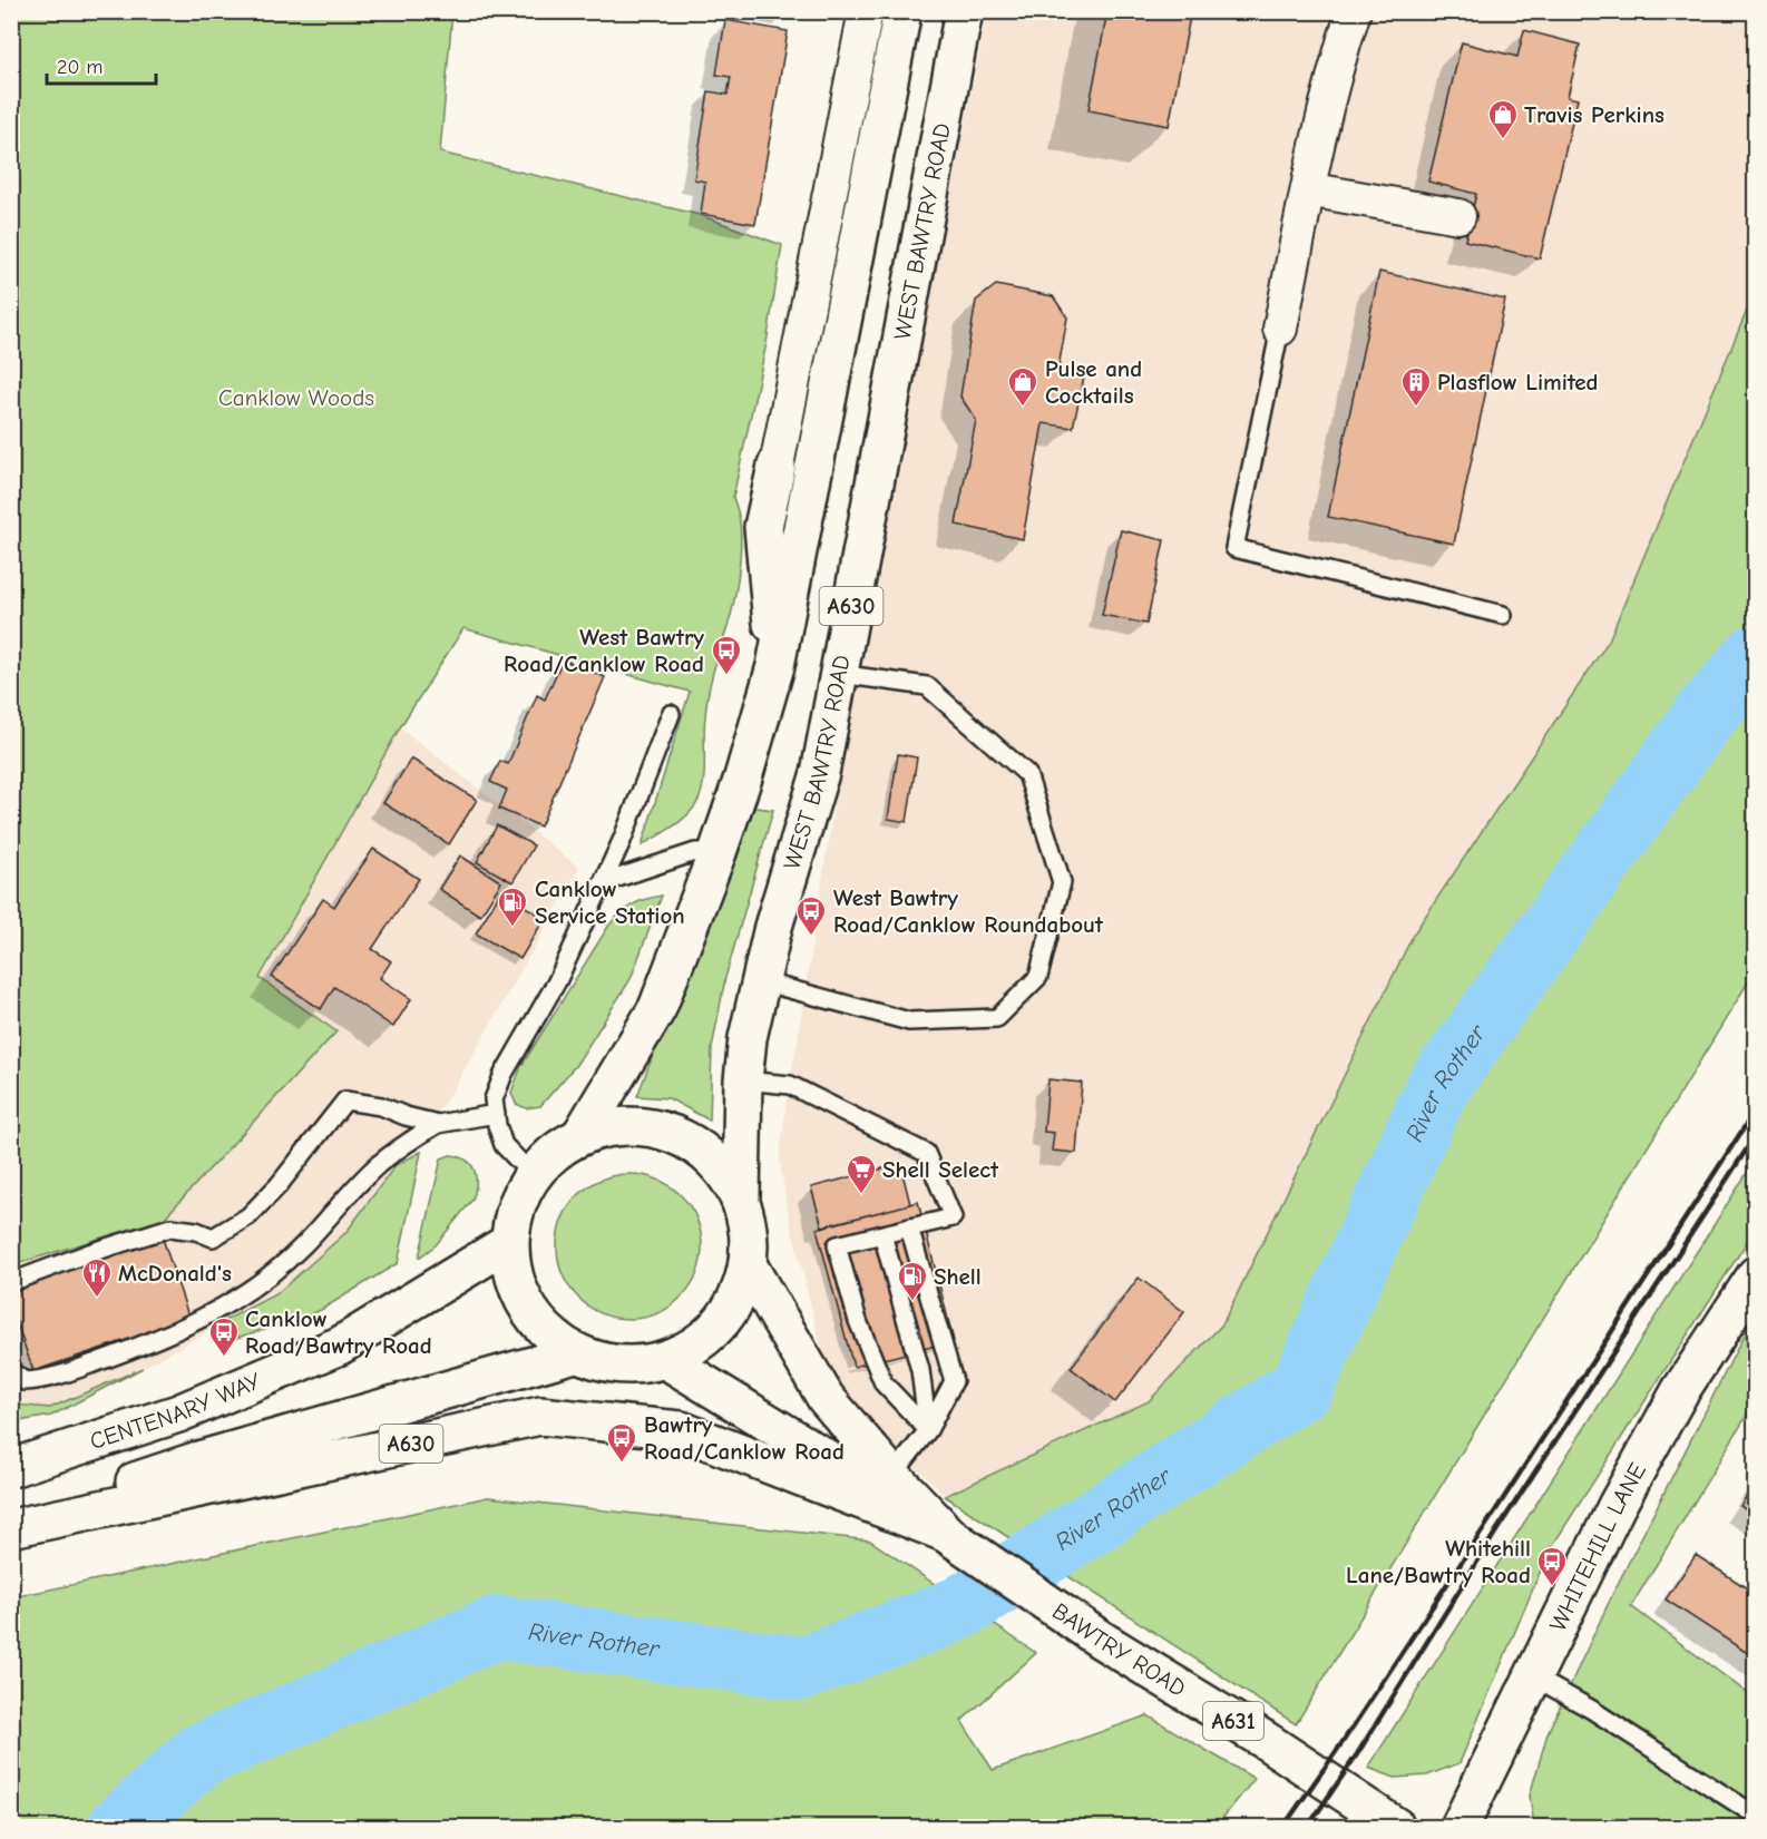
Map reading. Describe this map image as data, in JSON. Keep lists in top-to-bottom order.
{
  "streets": {
    "main road": [
      "WEST BAWTRY ROAD",
      "A630",
      "CENTENARY WAY",
      "WHITEHILL LANE",
      "BAWTRY ROAD",
      "A631"
    ]
  },
  "crossings": [
    ["WEST BAWTRY ROAD", "A630"],
    ["A630", "CENTENARY WAY"],
    ["A630", "BAWTRY ROAD"]
  ],
  "water": ["River Rother"],
  "parks": ["Canklow Woods"],
  "places": {
    "shop": ["Travis Perkins", "Pulse and Cocktails"],
    "building": ["Plasflow Limited"],
    "bus stop": [
      "West Bawtry Road/Canklow Road",
      "West Bawtry Road/Canklow Roundabout",
      "Canklow Road/Bawtry Road",
      "Bawtry Road/Canklow Road",
      "Whitehill Lane/Bawtry Road"
    ],
    "fuel station": ["Canklow Service Station", "Shell"],
    "supermarket": ["Shell Select"],
    "restaurant": ["McDonald's"]
  },
  "scale_bar": "20 m"
}
